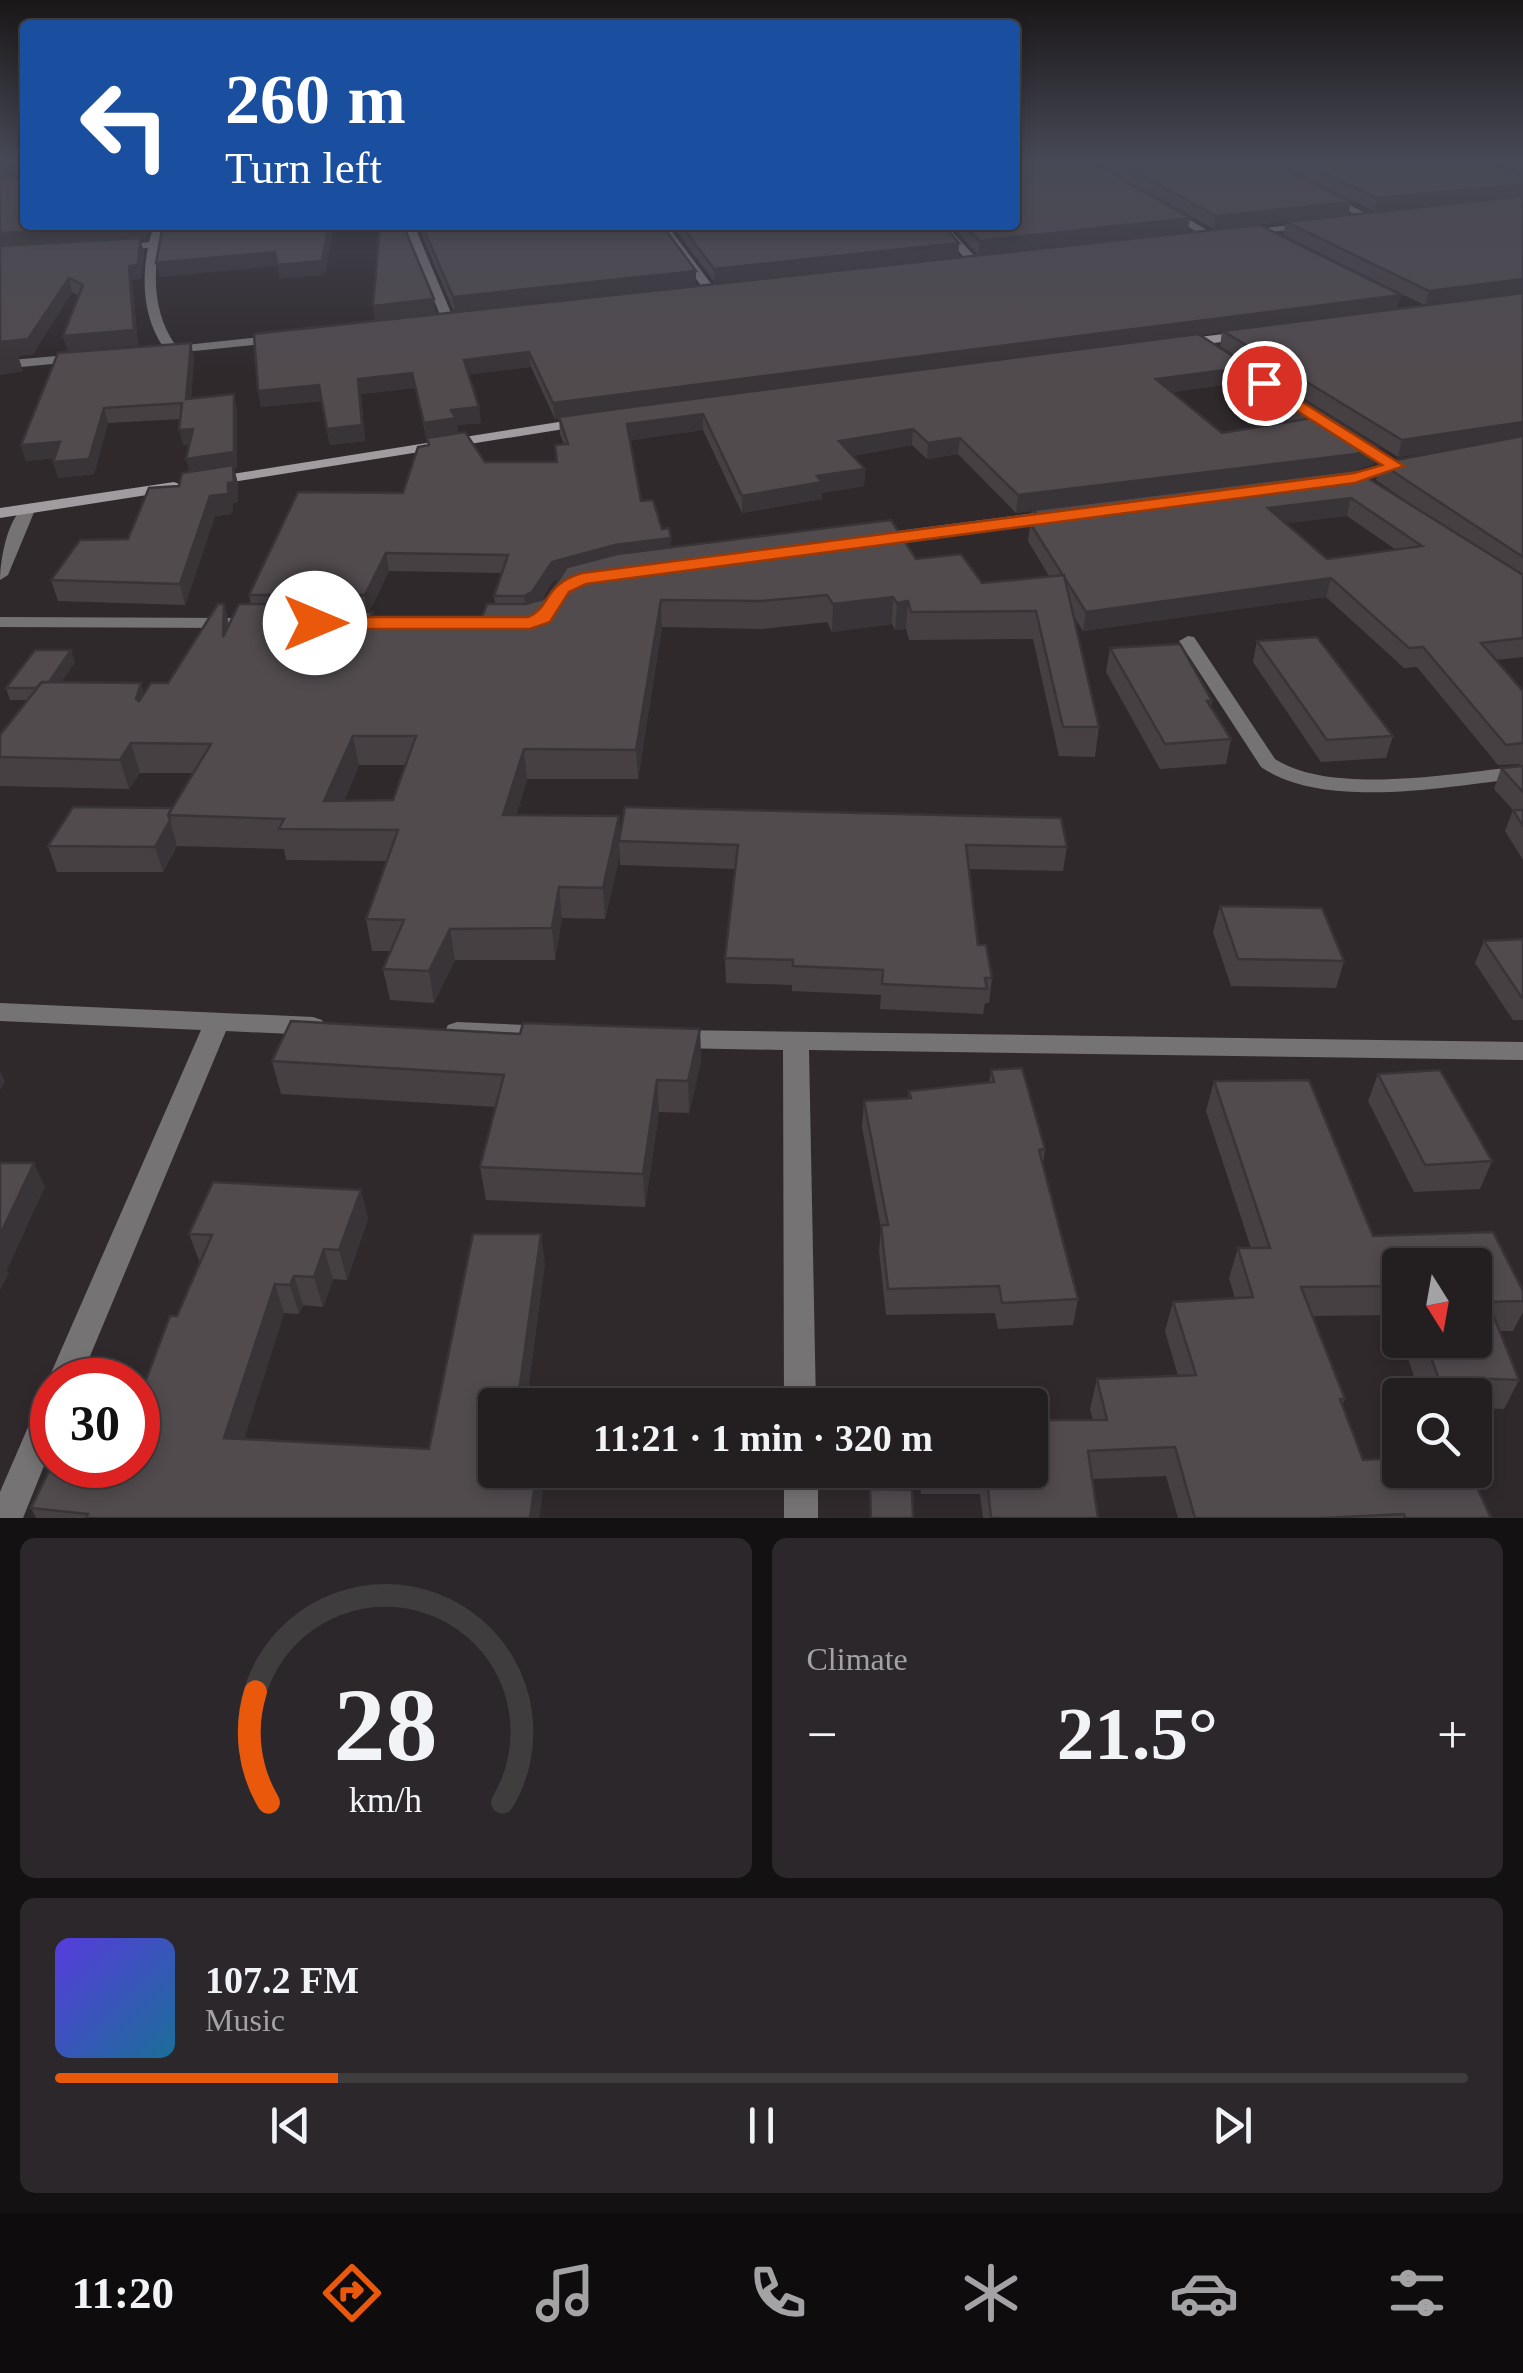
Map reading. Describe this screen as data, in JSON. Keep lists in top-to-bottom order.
{
  "north": "bottom",
  "page": {
    "turn": ["260 m", "Turn left"],
    "limit": "30",
    "trip": "11:21 · 1 min · 320 m",
    "tile": "Climate",
    "heat": ["−", "21.5°", "+"],
    "song": ["107.2 FM", "Music"],
    "tabs": "11:20",
    "gauge": ["28", "km/h"]
  }
}
